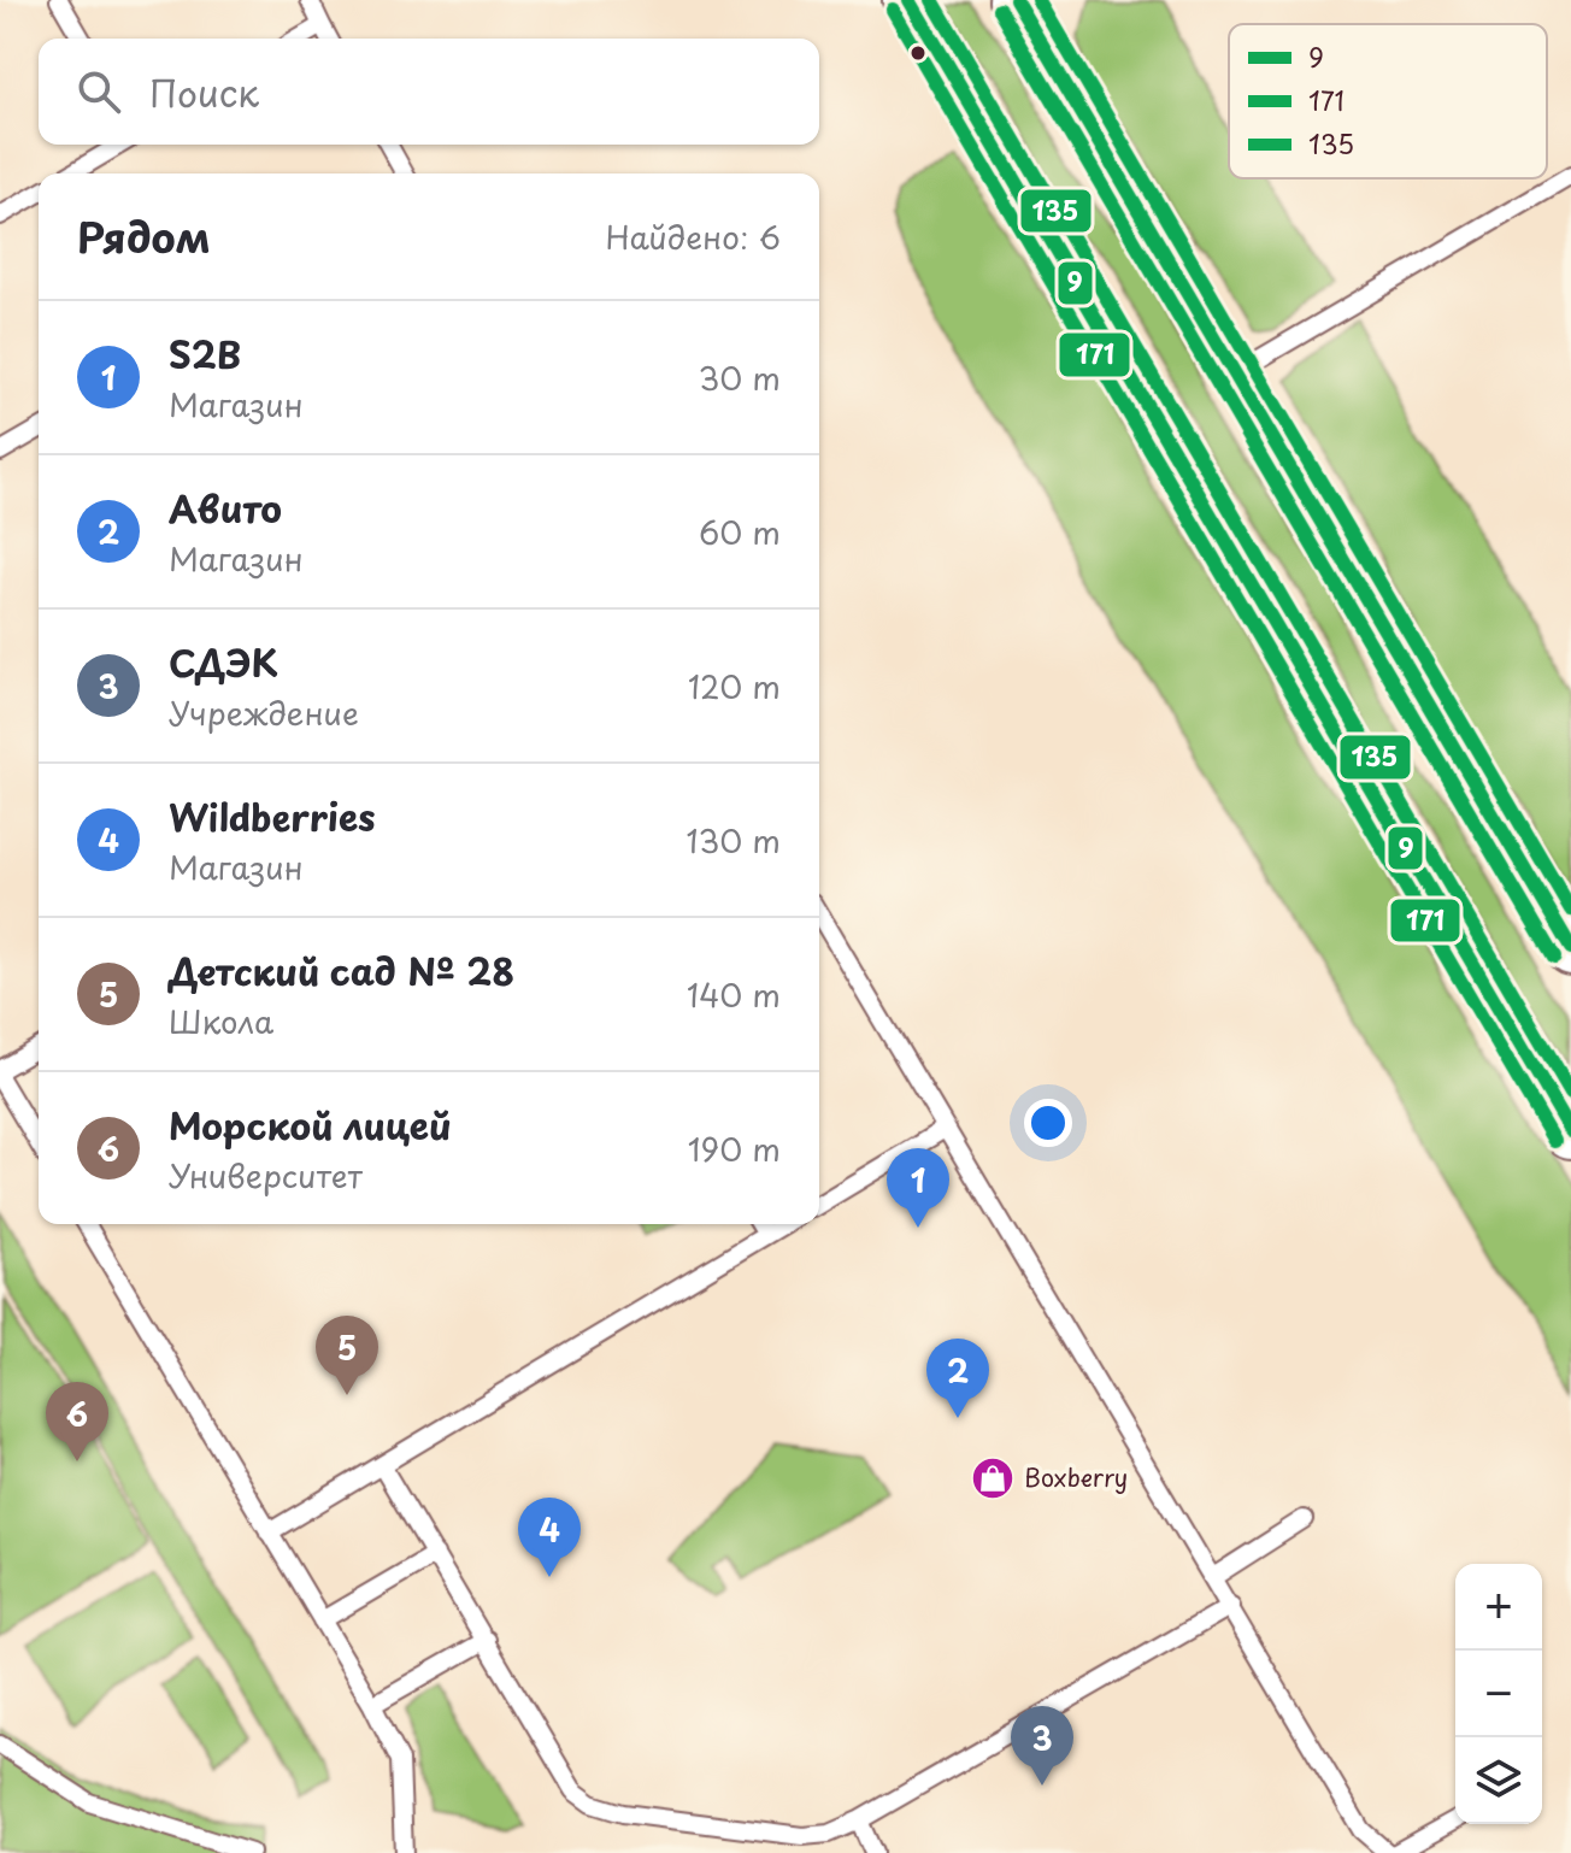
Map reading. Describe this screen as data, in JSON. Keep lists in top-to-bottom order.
{
  "places": {
    "shop": ["Boxberry"]
  },
  "lines": ["transit line 9", "transit line 135", "transit line 171"],
  "legend": ["9", "171", "135"],
  "page": {
    "search": "Поиск",
    "heading": ["Рядом", "Найдено: 6"],
    "list": [
      {
        "mark": "1",
        "name": "S2B",
        "note": "Магазин",
        "value": "30 m"
      },
      {
        "mark": "2",
        "name": "Авито",
        "note": "Магазин",
        "value": "60 m"
      },
      {
        "mark": "3",
        "name": "СДЭК",
        "note": "Учреждение",
        "value": "120 m"
      },
      {
        "mark": "4",
        "name": "Wildberries",
        "note": "Магазин",
        "value": "130 m"
      },
      {
        "mark": "5",
        "name": "Детский сад № 28",
        "note": "Школа",
        "value": "140 m"
      },
      {
        "mark": "6",
        "name": "Морской лицей",
        "note": "Университет",
        "value": "190 m"
      }
    ],
    "pins": [
      "1",
      "5",
      "2",
      "6",
      "4",
      "3"
    ],
    "map_buttons": ["+", "−"]
  }
}
